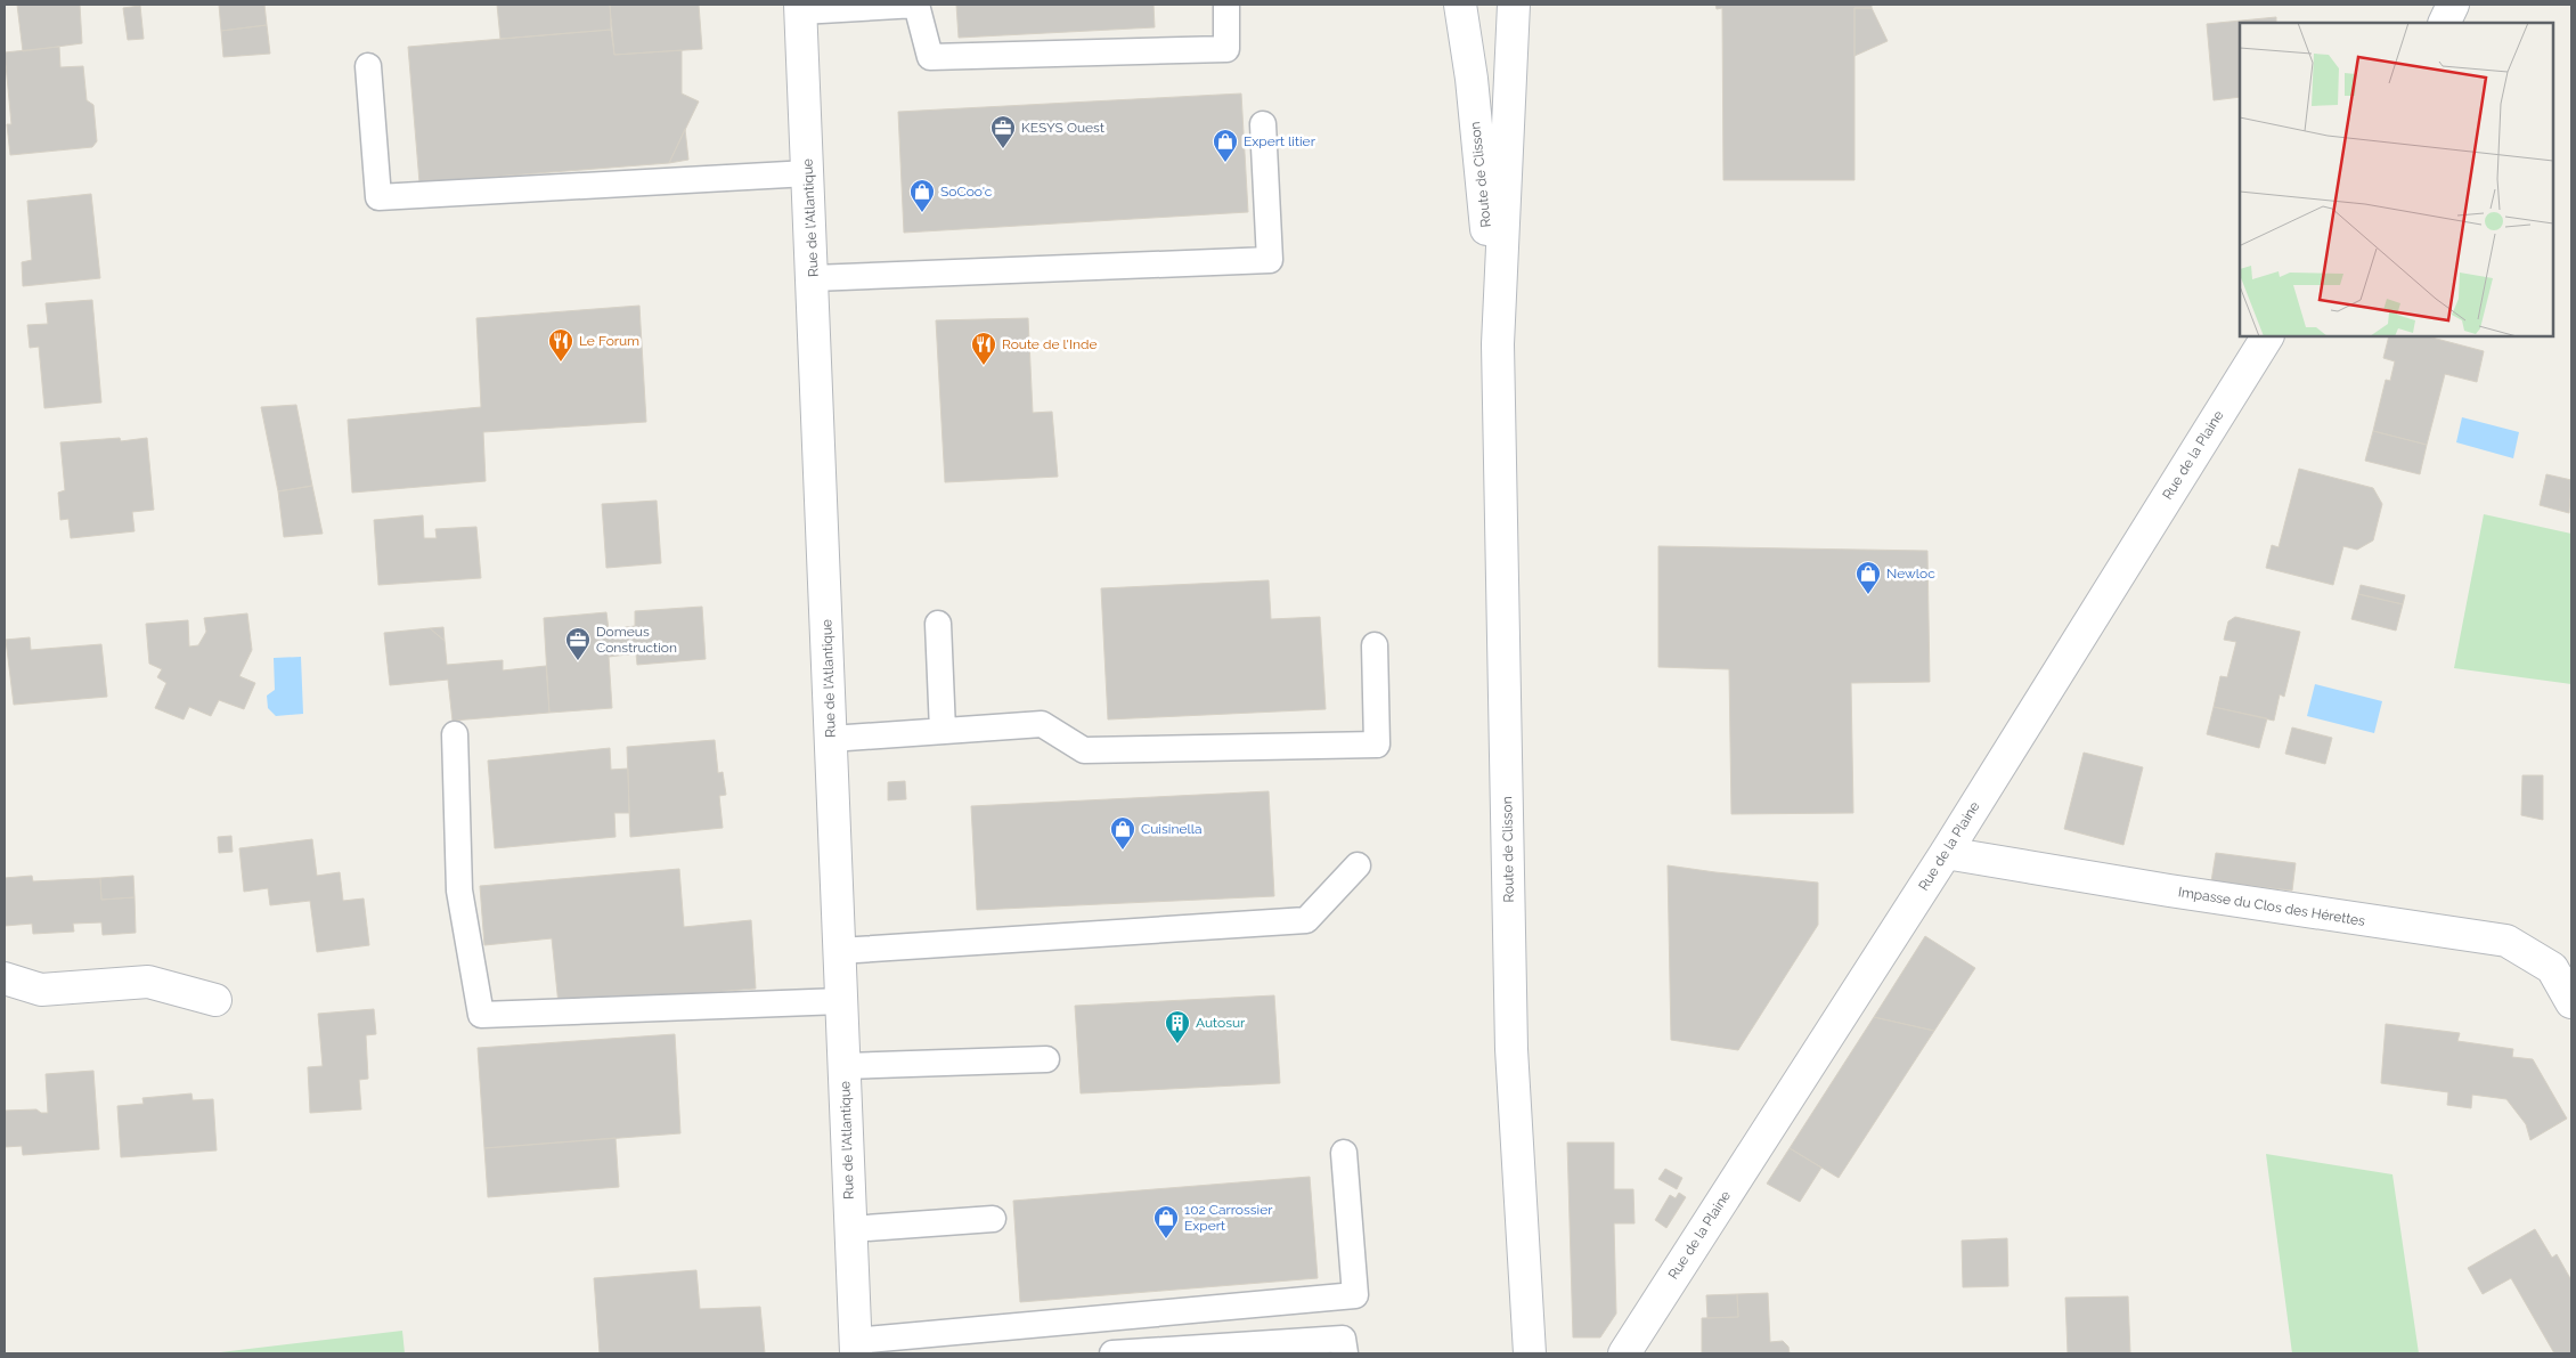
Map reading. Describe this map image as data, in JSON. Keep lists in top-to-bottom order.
{
  "streets": {
    "street": [
      "Route de Clisson",
      "Rue de l'Atlantique",
      "Rue de la Plaine",
      "Impasse du Clos des Hérettes"
    ]
  },
  "crossings": [
    ["Rue de la Plaine", "Impasse du Clos des Hérettes"]
  ],
  "places": {
    "office": ["KESYS Ouest", "Domeus Construction"],
    "shop": [
      "Expert litier",
      "SoCoo'c",
      "Newloc",
      "Cuisinella",
      "102 Carrossier Expert"
    ],
    "restaurant": ["Le Forum", "Route de l'Inde"],
    "building": ["Autosur"]
  }
}
